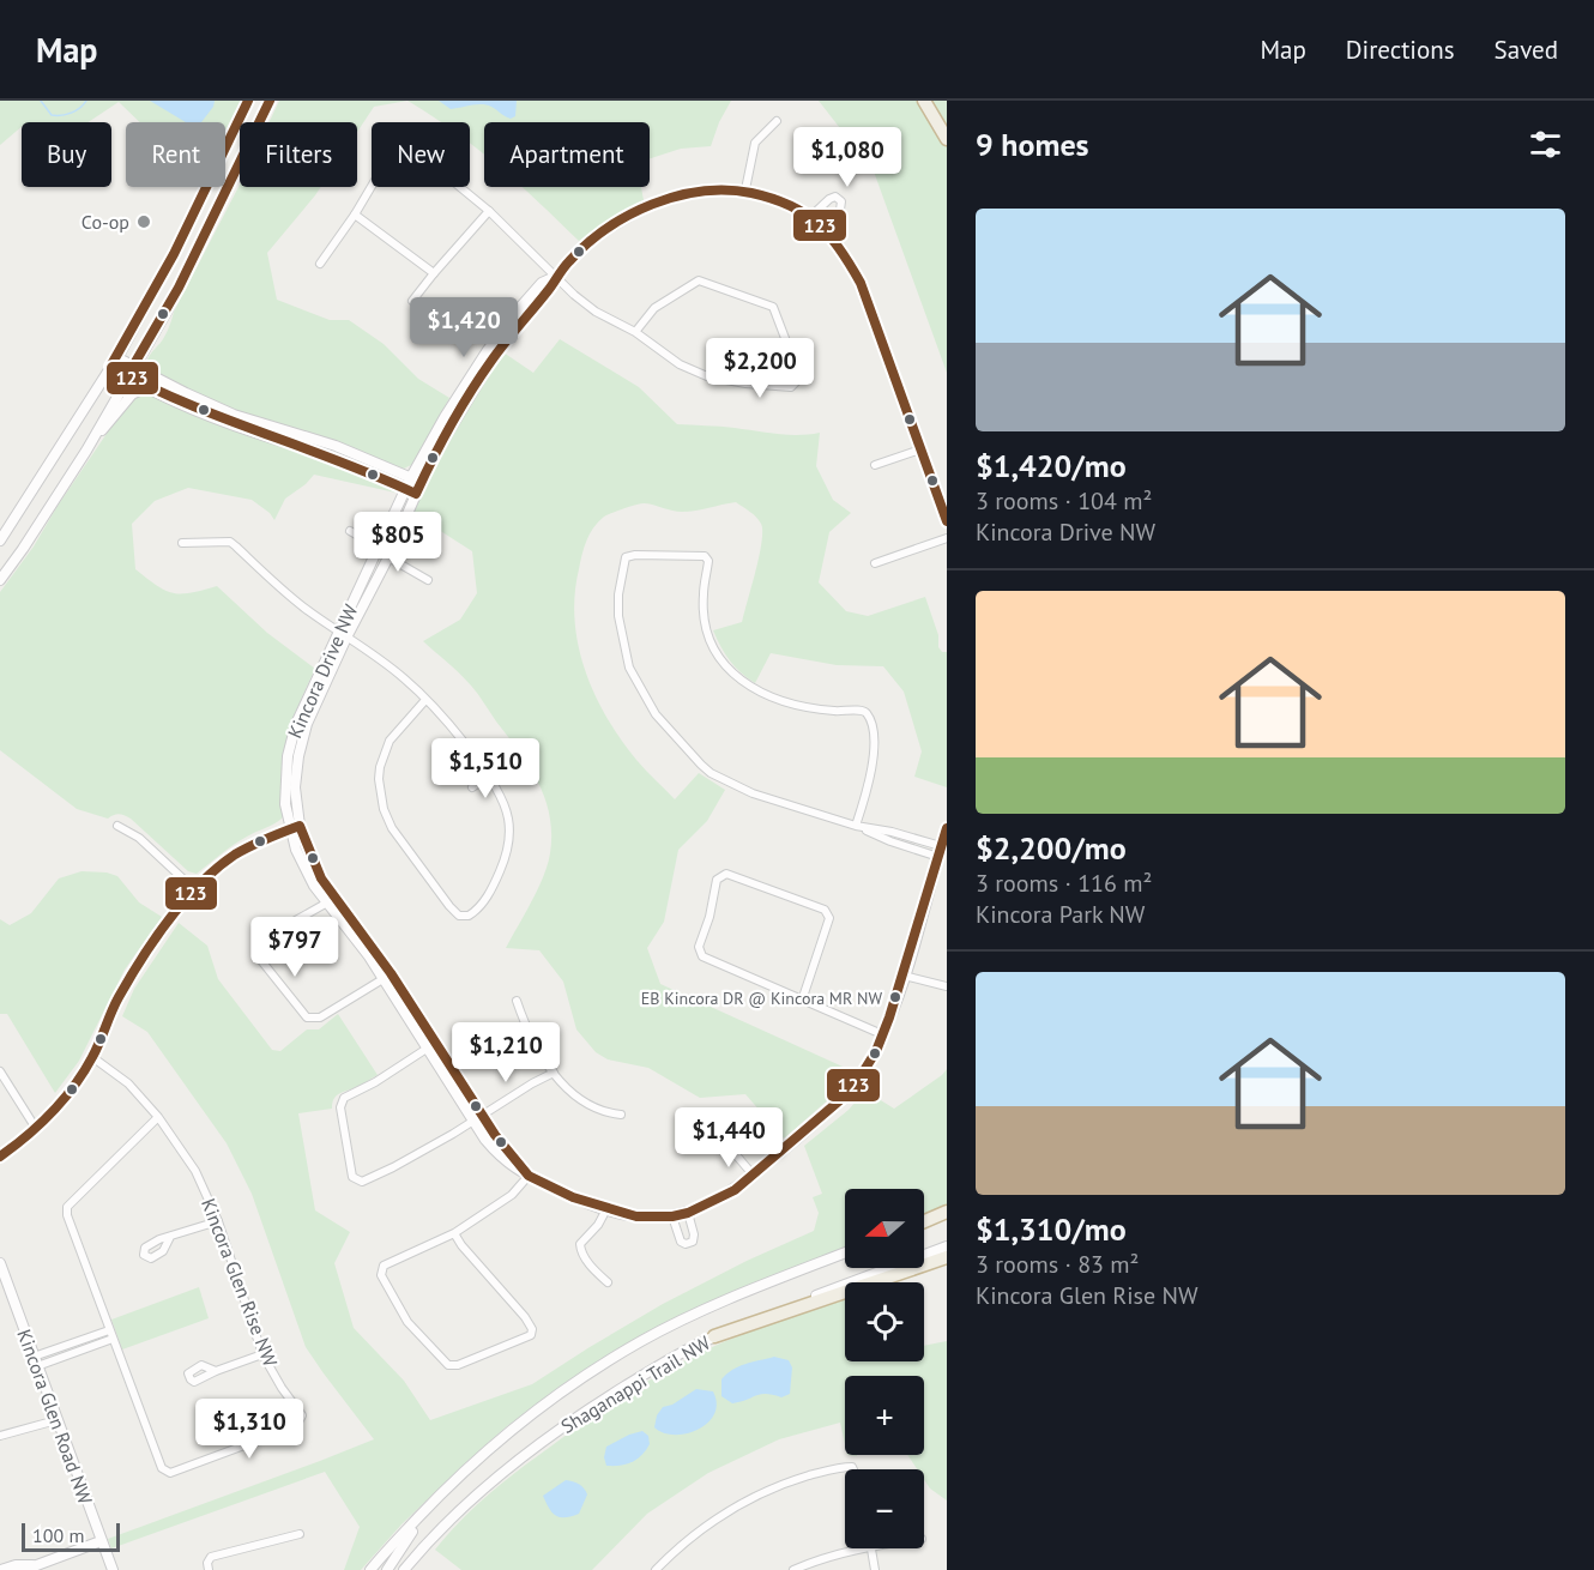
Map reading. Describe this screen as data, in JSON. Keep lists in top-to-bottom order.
{
  "streets": {
    "street": [
      "Kincora Drive NW",
      "Kincora Glen Rise NW",
      "Shaganappi Trail NW",
      "Kincora Glen Road NW"
    ]
  },
  "places": ["Co-op", "EB Kincora DR @ Kincora MR NW"],
  "lines": ["transit line 123"],
  "scale_bar": "100 m",
  "north": "left",
  "page": {
    "header": "Map",
    "nav": ["Map", "Directions", "Saved"],
    "heading": "9 homes",
    "chip": [
      "Buy",
      "Rent",
      "Filters",
      "New",
      "Apartment"
    ],
    "price": [
      "$1,080",
      "$1,420",
      "$2,200",
      "$805",
      "$1,510",
      "$797",
      "$1,210",
      "$1,440",
      "$1,310"
    ],
    "list": [
      {
        "name": "$1,420/mo",
        "note": "3 rooms · 104 m² · Kincora Drive NW"
      },
      {
        "name": "$2,200/mo",
        "note": "3 rooms · 116 m² · Kincora Park NW"
      },
      {
        "name": "$1,310/mo",
        "note": "3 rooms · 83 m² · Kincora Glen Rise NW"
      }
    ],
    "map_buttons": ["+", "−"],
    "scale": "100 m"
  }
}
